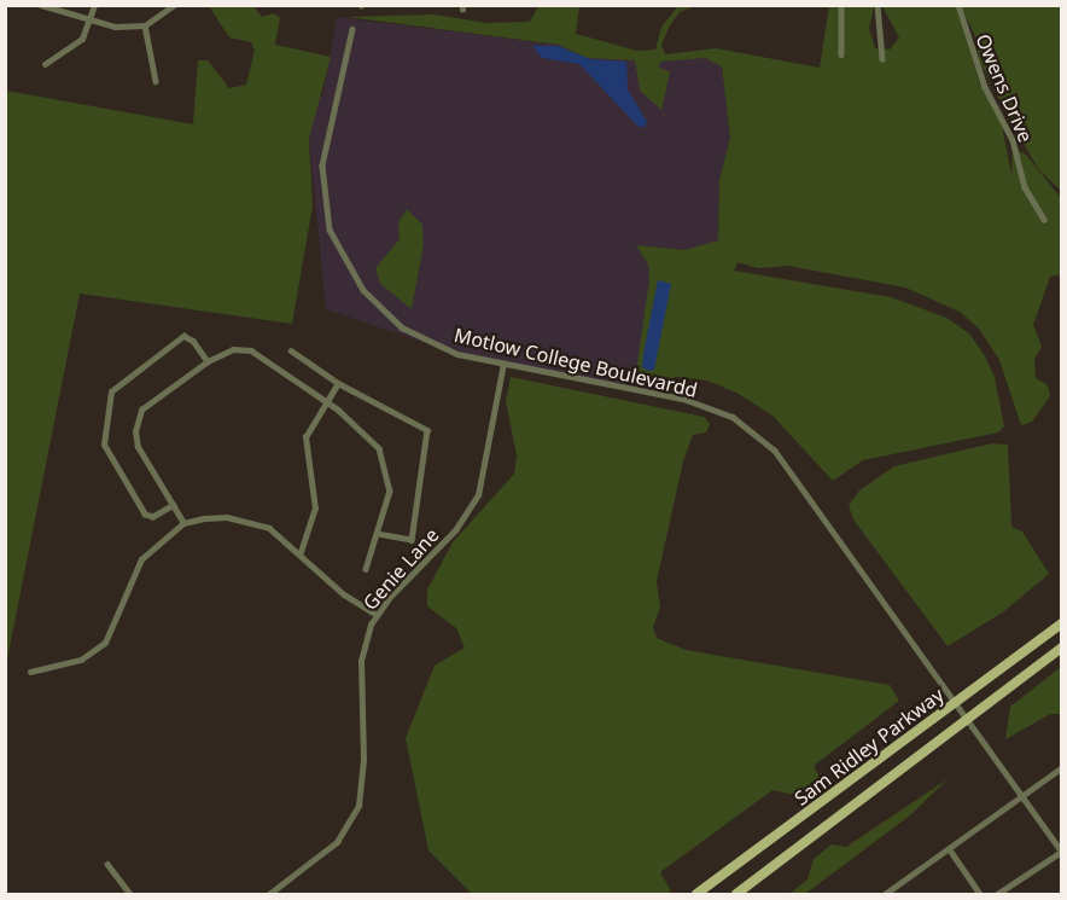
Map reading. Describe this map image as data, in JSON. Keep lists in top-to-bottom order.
{
  "streets": {
    "main road": ["Sam Ridley Parkway"],
    "street": ["Owens Drive", "Motlow College Boulevardd", "Genie Lane"]
  },
  "crossings": [
    ["Motlow College Boulevardd", "Genie Lane"],
    ["Motlow College Boulevardd", "Sam Ridley Parkway"]
  ]
}
